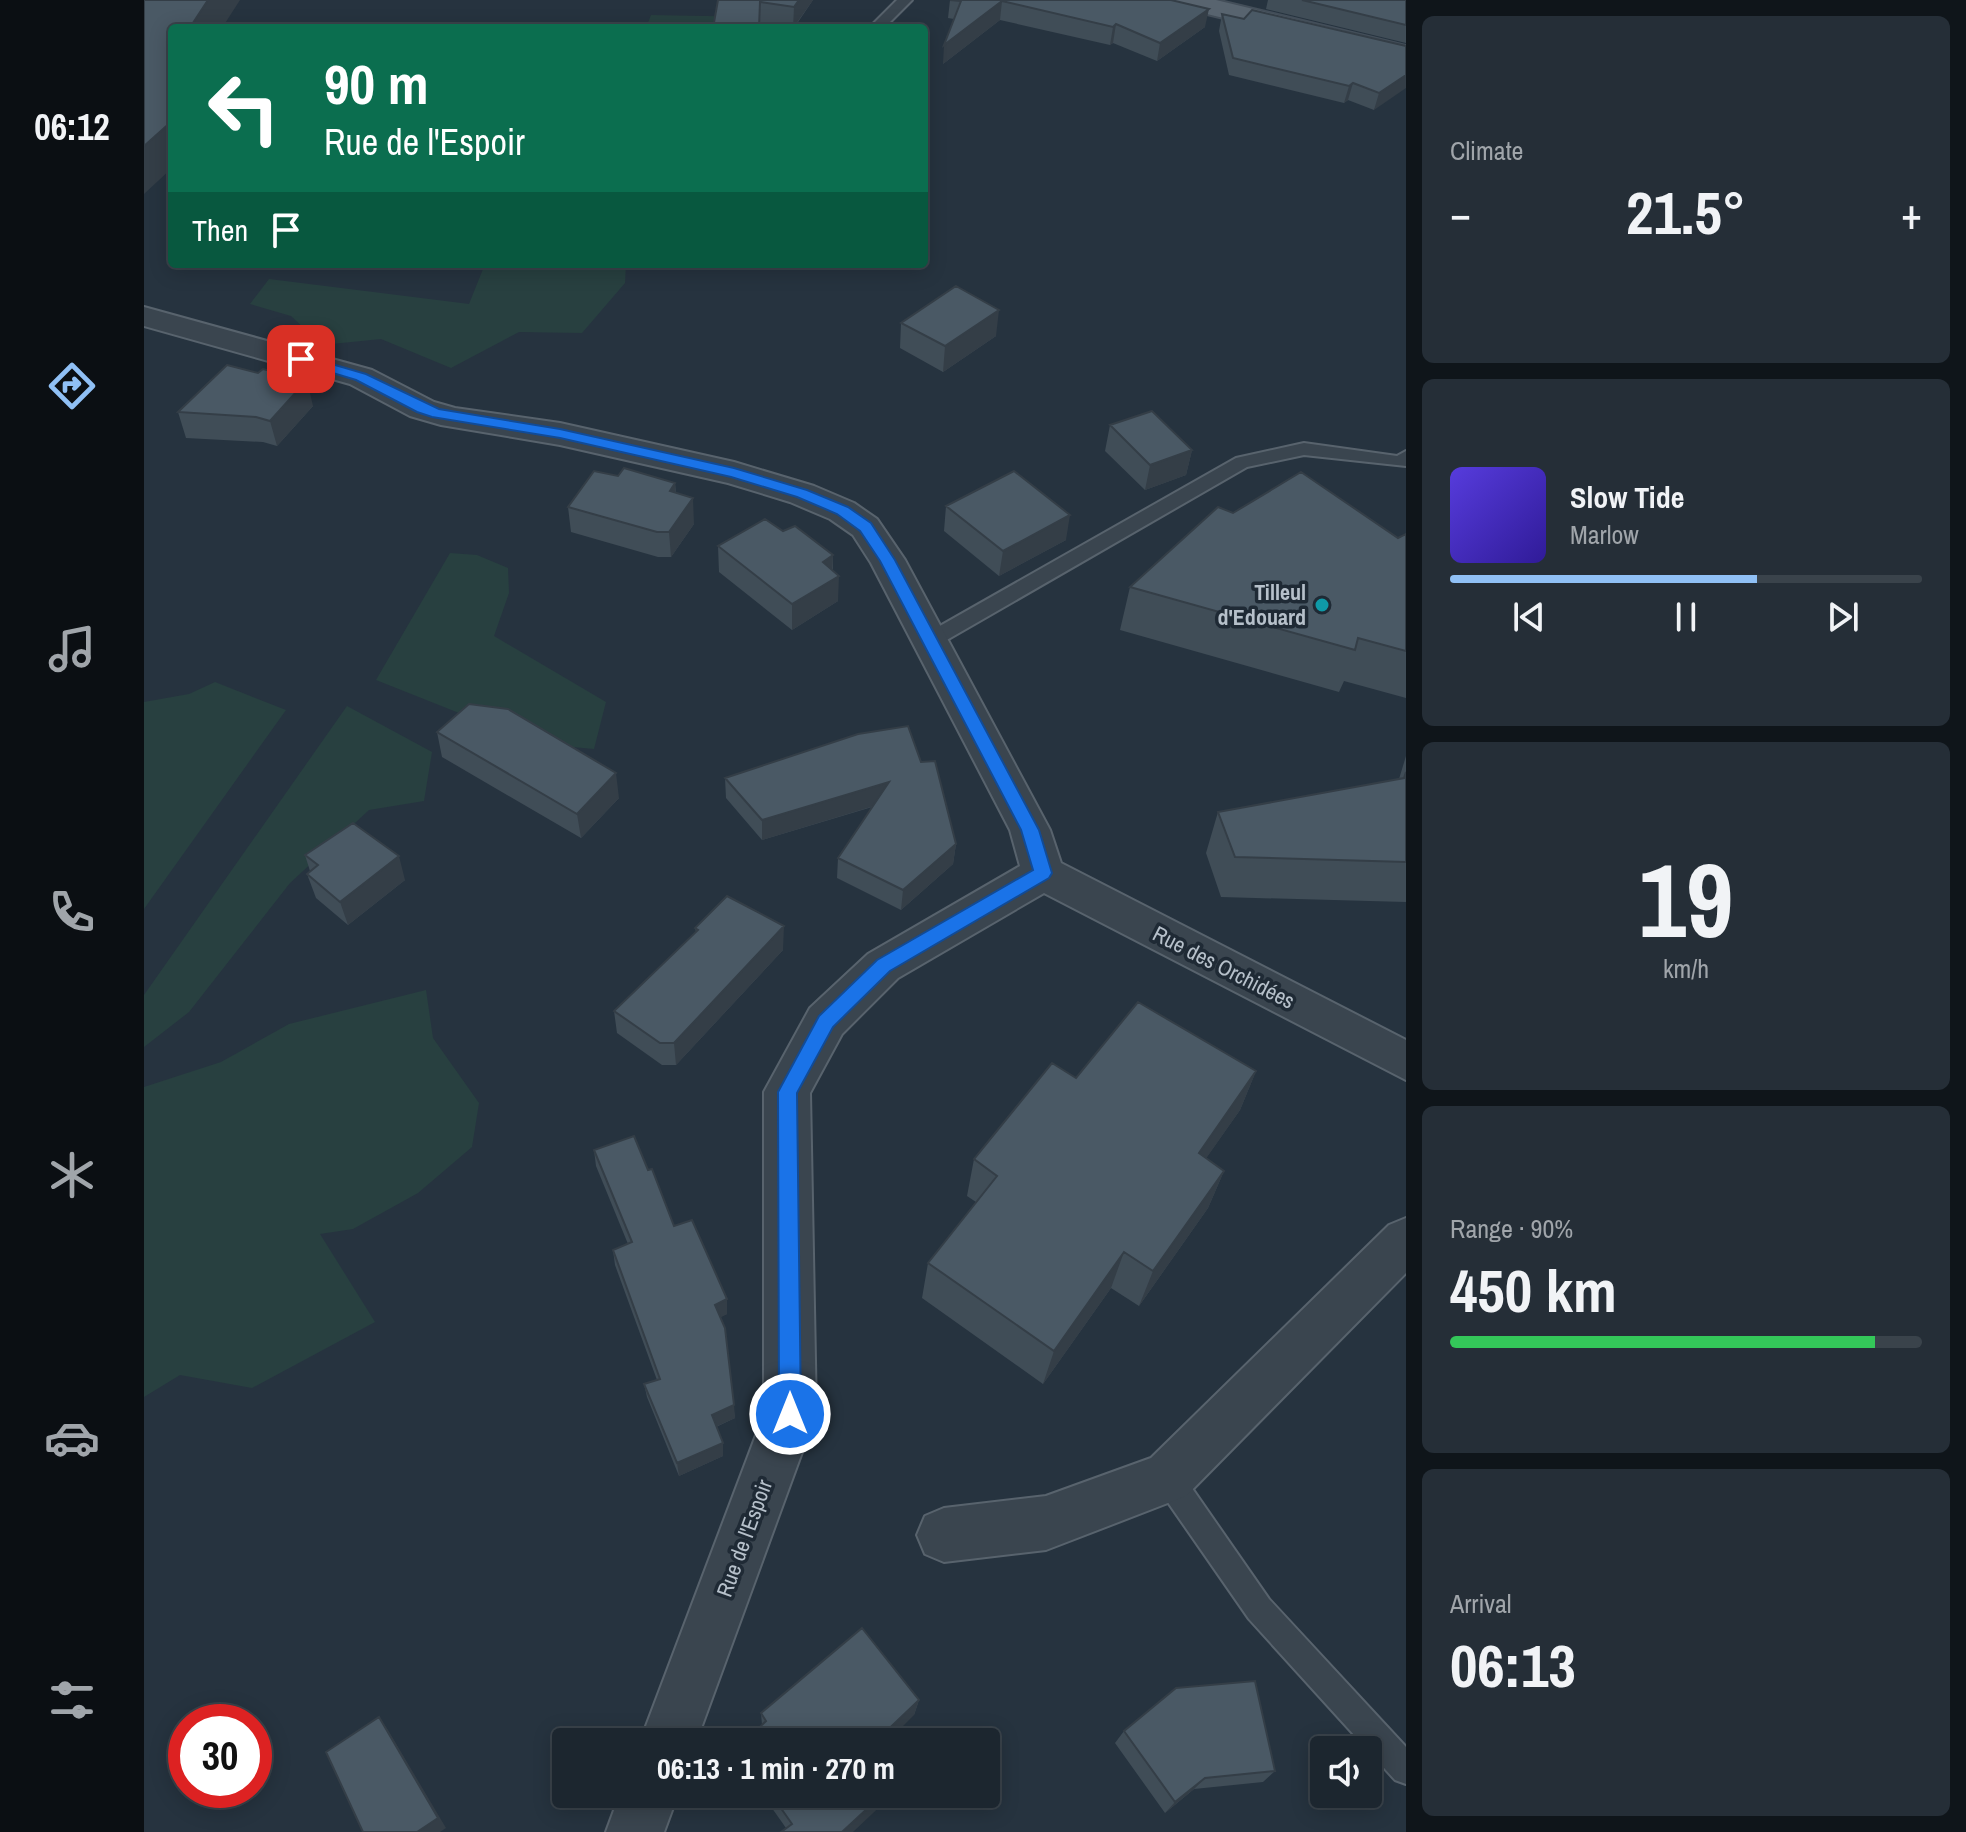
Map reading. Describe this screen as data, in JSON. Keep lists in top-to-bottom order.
{
  "streets": {
    "street": ["Rue des Orchidées", "Rue de l'Espoir"]
  },
  "crossings": [
    ["Rue des Orchidées", "Rue de l'Espoir"]
  ],
  "places": ["Tilleul d'Edouard"],
  "page": {
    "tabs": "06:12",
    "tile": [
      "Climate",
      ["19", "km/h"],
      ["Range · 90%", "450 km"],
      ["Arrival", "06:13"]
    ],
    "turn": ["90 m", "Rue de l'Espoir"],
    "heat": ["−", "21.5°", "+"],
    "then": "Then",
    "song": ["Slow Tide", "Marlow"],
    "limit": "30",
    "trip": "06:13 · 1 min · 270 m"
  }
}
